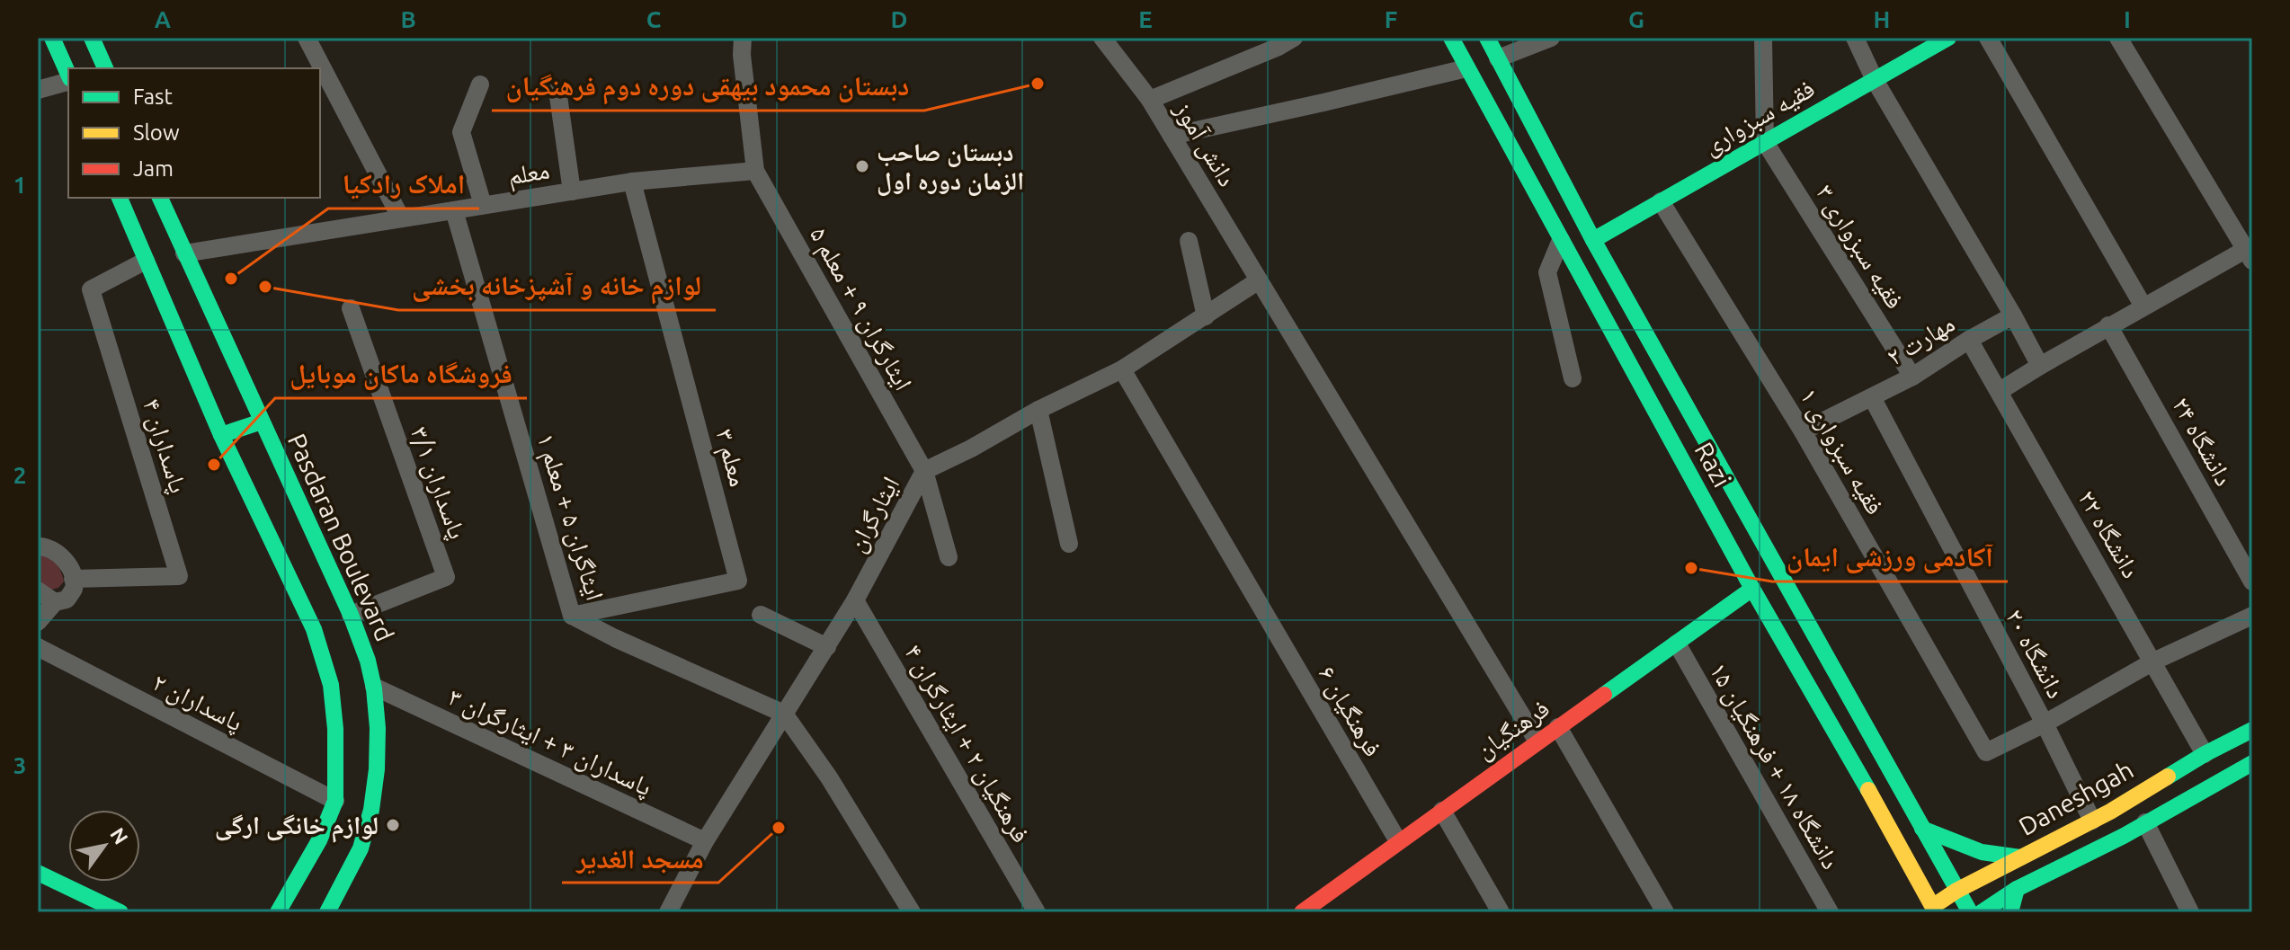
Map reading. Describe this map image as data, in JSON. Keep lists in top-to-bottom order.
{
  "streets": {
    "main road": [
      "فقیه سبزواری",
      "Razi",
      "Pasdaran Boulevard",
      "فرهنگیان",
      "Daneshgah"
    ],
    "street": [
      "دانش آموز",
      "معلم",
      "فقیه سبزواری ۳",
      "ایثارگران ۹ + معلم ۵",
      "مهارت ۲",
      "دانشگاه ۲۴",
      "پاسداران ۴",
      "فقیه سبزواری ۱",
      "معلم ۳",
      "پاسداران ۳/۱",
      "ایثارگران",
      "ایثاگران ۵ + معلم ۱",
      "دانشگاه ۲۲",
      "دانشگاه ۲۰",
      "پاسداران ۲",
      "فرهنگیان ۶",
      "پاسداران ۳ + ایثارگران ۳",
      "فرهنگیان ۲ + ایثارگران ۴",
      "دانشگاه ۱۸ + فرهنگیان ۱۵"
    ]
  },
  "crossings": [
    ["فقیه سبزواری", "فقیه سبزواری ۳"],
    ["فقیه سبزواری", "فقیه سبزواری ۱"],
    ["فقیه سبزواری", "Razi"],
    ["دانش آموز", "ایثارگران"],
    ["دانش آموز", "فرهنگیان"],
    ["معلم", "ایثارگران ۹ + معلم ۵"],
    ["معلم", "معلم ۳"],
    ["معلم", "ایثاگران ۵ + معلم ۱"],
    ["معلم", "Pasdaran Boulevard"],
    ["فقیه سبزواری ۳", "مهارت ۲"],
    ["ایثارگران ۹ + معلم ۵", "ایثارگران"],
    ["مهارت ۲", "فقیه سبزواری ۱"],
    ["مهارت ۲", "دانشگاه ۲۲"],
    ["مهارت ۲", "دانشگاه ۲۰"],
    ["فقیه سبزواری ۱", "دانشگاه ۲۲"],
    ["فقیه سبزواری ۱", "دانشگاه ۲۰"],
    ["معلم ۳", "ایثاگران ۵ + معلم ۱"],
    ["Razi", "فرهنگیان"],
    ["Razi", "Daneshgah"],
    ["پاسداران ۳/۱", "Pasdaran Boulevard"],
    ["ایثارگران", "ایثاگران ۵ + معلم ۱"],
    ["ایثارگران", "فرهنگیان ۶"],
    ["ایثارگران", "پاسداران ۳ + ایثارگران ۳"],
    ["ایثارگران", "فرهنگیان ۲ + ایثارگران ۴"],
    ["دانشگاه ۲۲", "Daneshgah"],
    ["Pasdaran Boulevard", "پاسداران ۳ + ایثارگران ۳"],
    ["دانشگاه ۲۰", "Daneshgah"],
    ["فرهنگیان ۶", "فرهنگیان"],
    ["فرهنگیان", "دانشگاه ۱۸ + فرهنگیان ۱۵"]
  ],
  "places": [
    "دبستان محمود بیهقی دوره دوم فرهنگیان",
    "دبستان صاحب الزمان دوره اول",
    "املاک رادکیا",
    "لوازم خانه و آشپزخانه بخشی",
    "فروشگاه ماکان موبایل",
    "آکادمی ورزشی ایمان",
    "لوازم خانگی ارگی",
    "مسجد الغدیر"
  ],
  "legend": ["Fast", "Slow", "Jam"],
  "north": "top right",
  "grid": {
    "columns": [
      "A",
      "B",
      "C",
      "D",
      "E",
      "F",
      "G",
      "H",
      "I"
    ],
    "rows": ["1", "2", "3"]
  }
}
